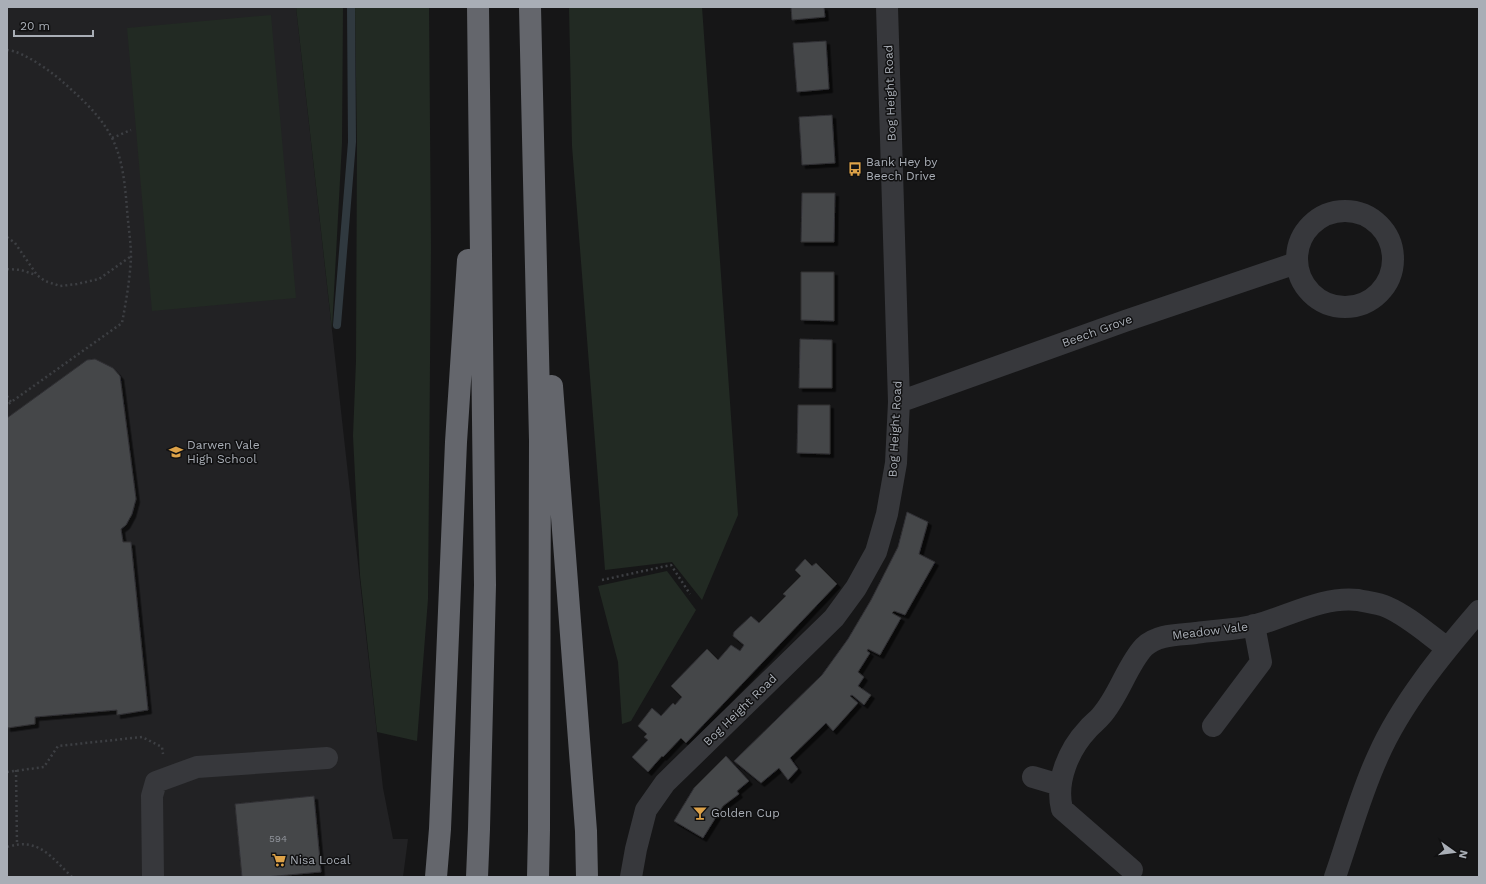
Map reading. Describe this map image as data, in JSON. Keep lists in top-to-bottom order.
{
  "streets": {
    "street": ["Bog Height Road", "Beech Grove", "Meadow Vale"]
  },
  "crossings": [
    ["Bog Height Road", "Beech Grove"]
  ],
  "places": {
    "bus stop": ["Bank Hey by Beech Drive"],
    "school or university": ["Darwen Vale High School"],
    "bar": ["Golden Cup"],
    "supermarket": ["Nisa Local"]
  },
  "house_numbers": ["594"],
  "scale_bar": "20 m",
  "north": "right"
}
